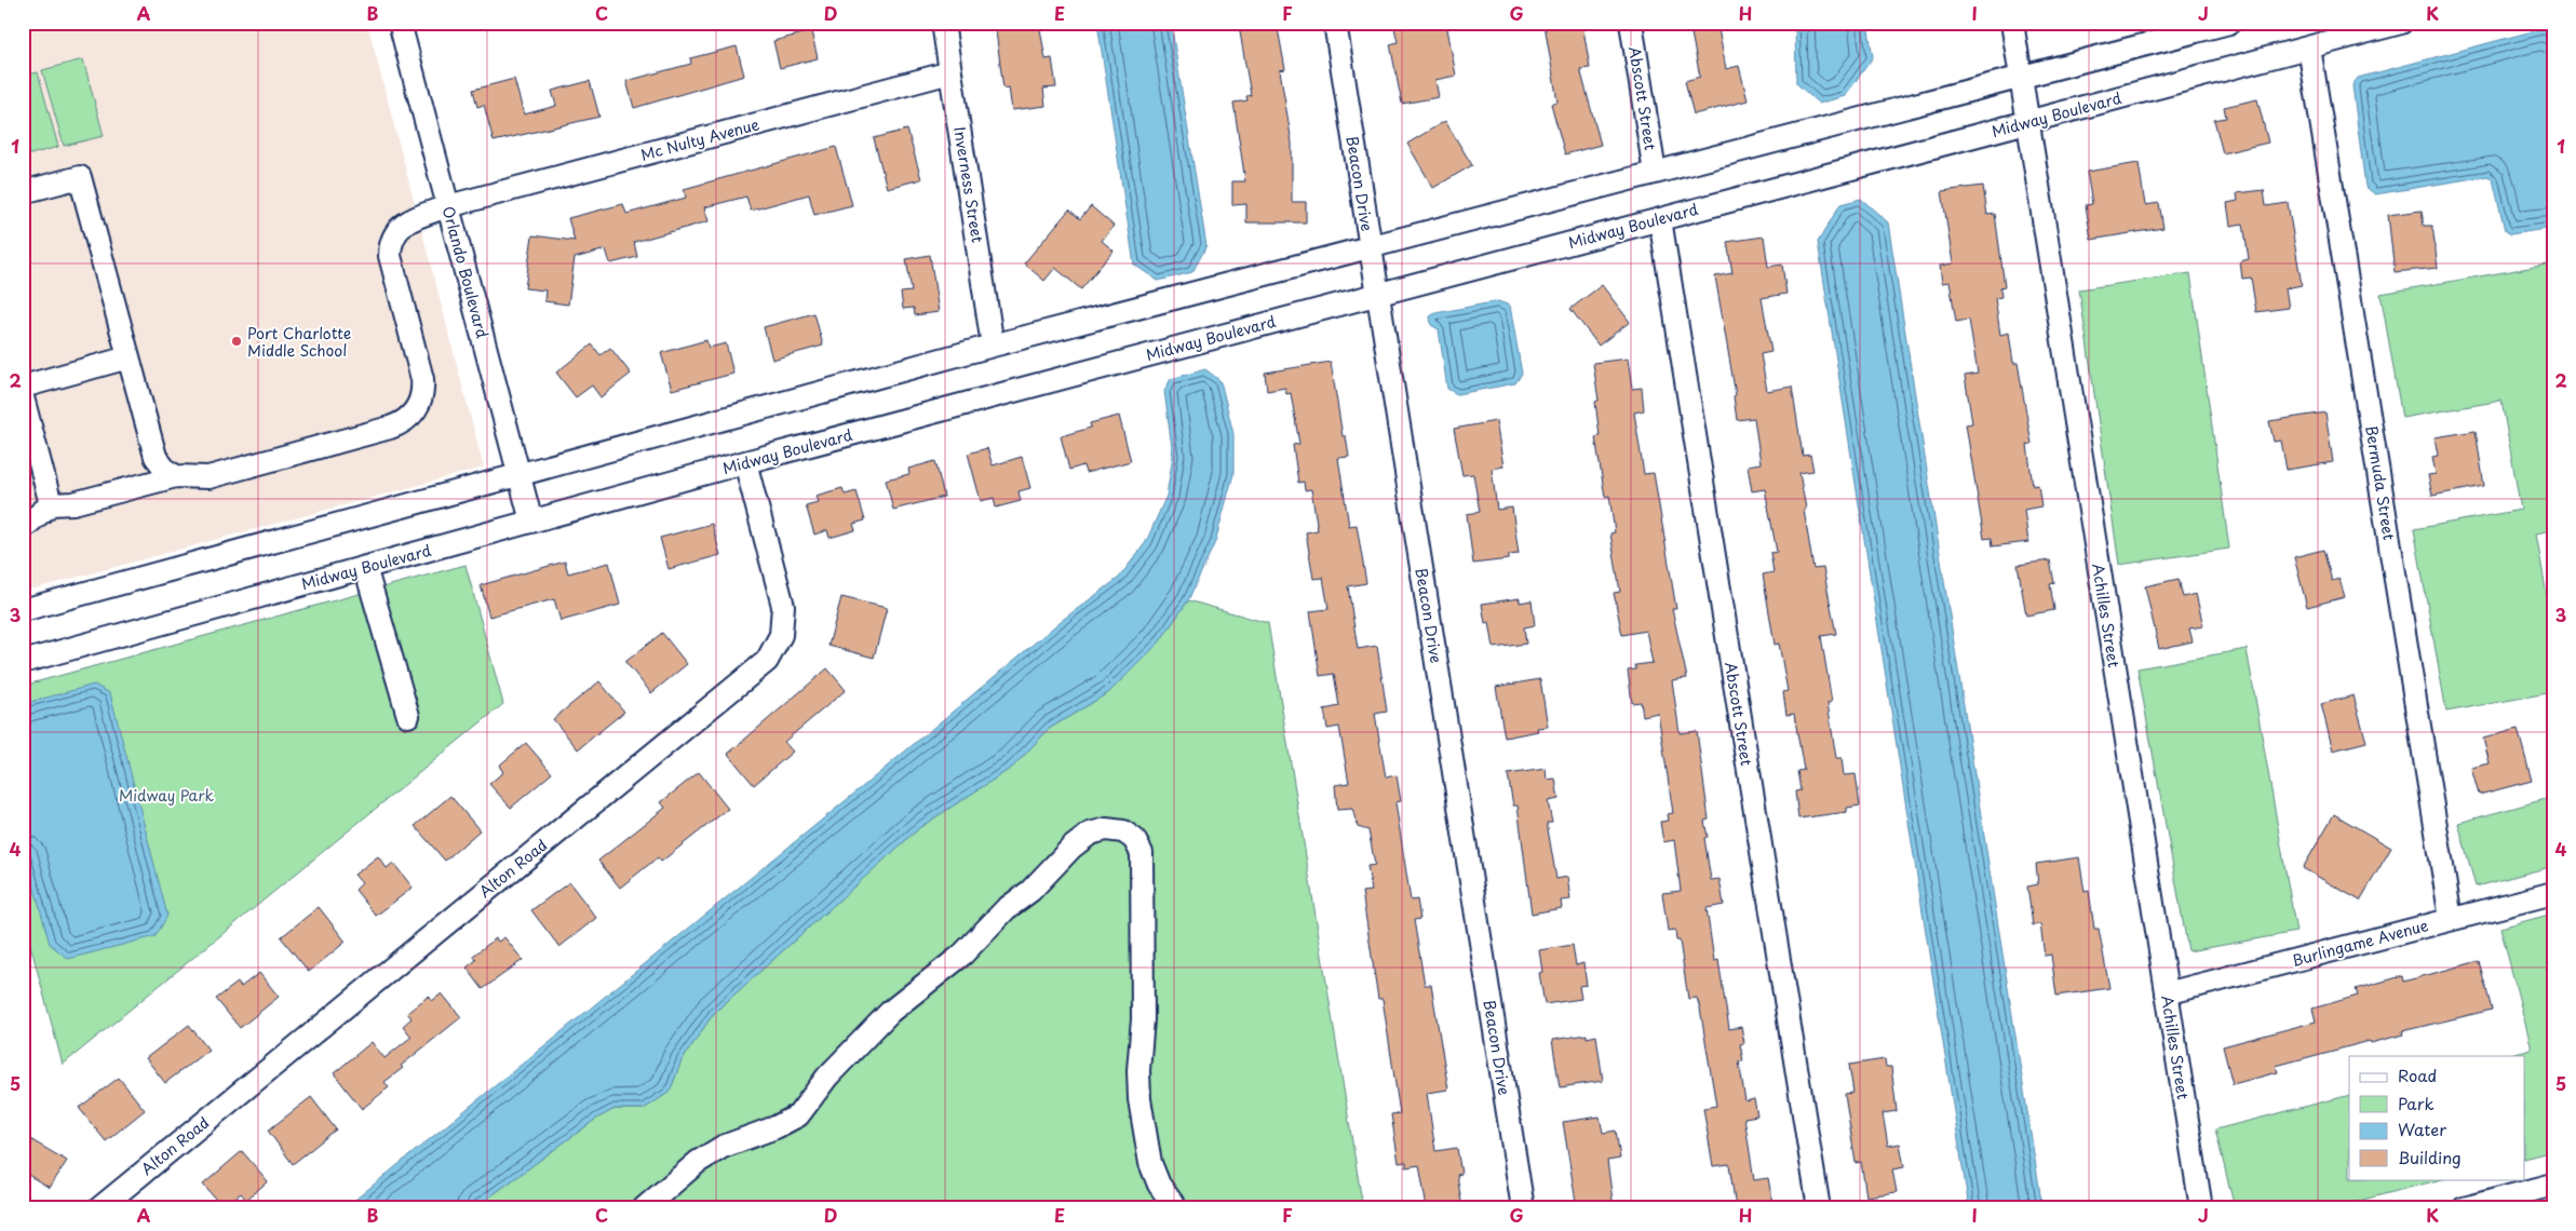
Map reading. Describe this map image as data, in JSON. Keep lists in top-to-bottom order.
{
  "streets": {
    "street": [
      "Abscott Street",
      "Midway Boulevard",
      "Mc Nulty Avenue",
      "Beacon Drive",
      "Inverness Street",
      "Orlando Boulevard",
      "Bermuda Street",
      "Achilles Street",
      "Alton Road",
      "Burlingame Avenue"
    ]
  },
  "crossings": [
    ["Abscott Street", "Midway Boulevard"],
    ["Midway Boulevard", "Beacon Drive"],
    ["Midway Boulevard", "Orlando Boulevard"],
    ["Midway Boulevard", "Bermuda Street"],
    ["Midway Boulevard", "Achilles Street"],
    ["Midway Boulevard", "Alton Road"],
    ["Mc Nulty Avenue", "Inverness Street"],
    ["Mc Nulty Avenue", "Orlando Boulevard"],
    ["Bermuda Street", "Burlingame Avenue"],
    ["Achilles Street", "Burlingame Avenue"]
  ],
  "parks": ["Midway Park"],
  "places": ["Port Charlotte Middle School"],
  "legend": [
    "Road",
    "Park",
    "Water",
    "Building"
  ],
  "grid": {
    "columns": [
      "A",
      "B",
      "C",
      "D",
      "E",
      "F",
      "G",
      "H",
      "I",
      "J",
      "K"
    ],
    "rows": [
      "1",
      "2",
      "3",
      "4",
      "5"
    ]
  }
}
